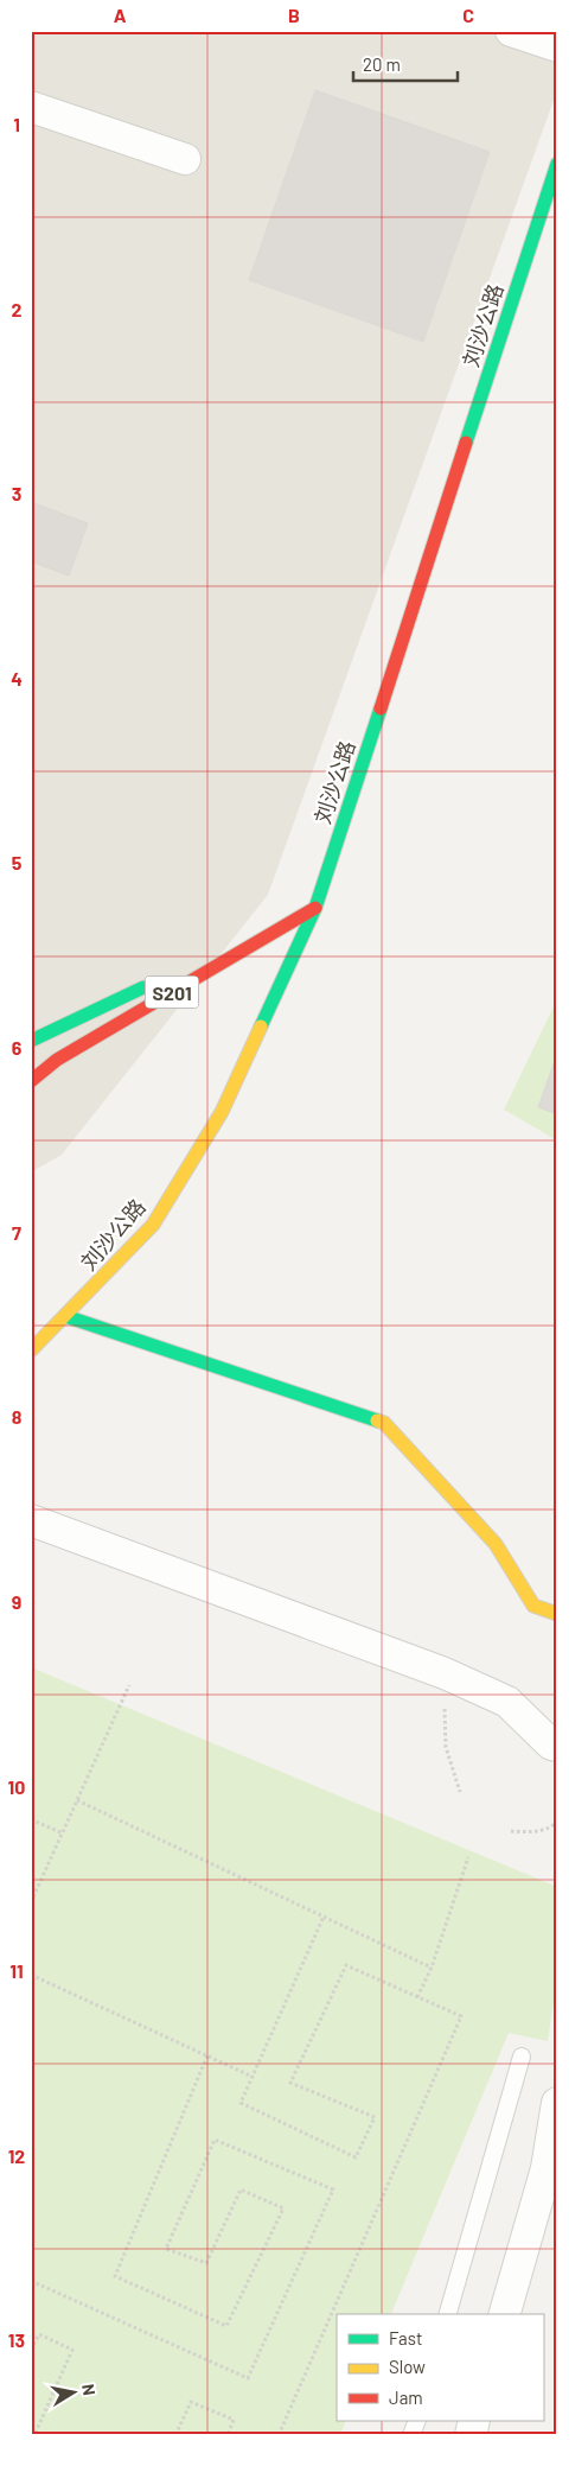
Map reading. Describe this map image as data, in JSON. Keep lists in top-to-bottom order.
{
  "streets": {
    "main road": ["刘沙公路", "S201"]
  },
  "crossings": [
    ["刘沙公路", "S201"]
  ],
  "legend": ["Fast", "Slow", "Jam"],
  "scale_bar": "20 m",
  "north": "right",
  "grid": {
    "columns": ["A", "B", "C"],
    "rows": [
      "1",
      "2",
      "3",
      "4",
      "5",
      "6",
      "7",
      "8",
      "9",
      "10",
      "11",
      "12",
      "13"
    ]
  }
}
